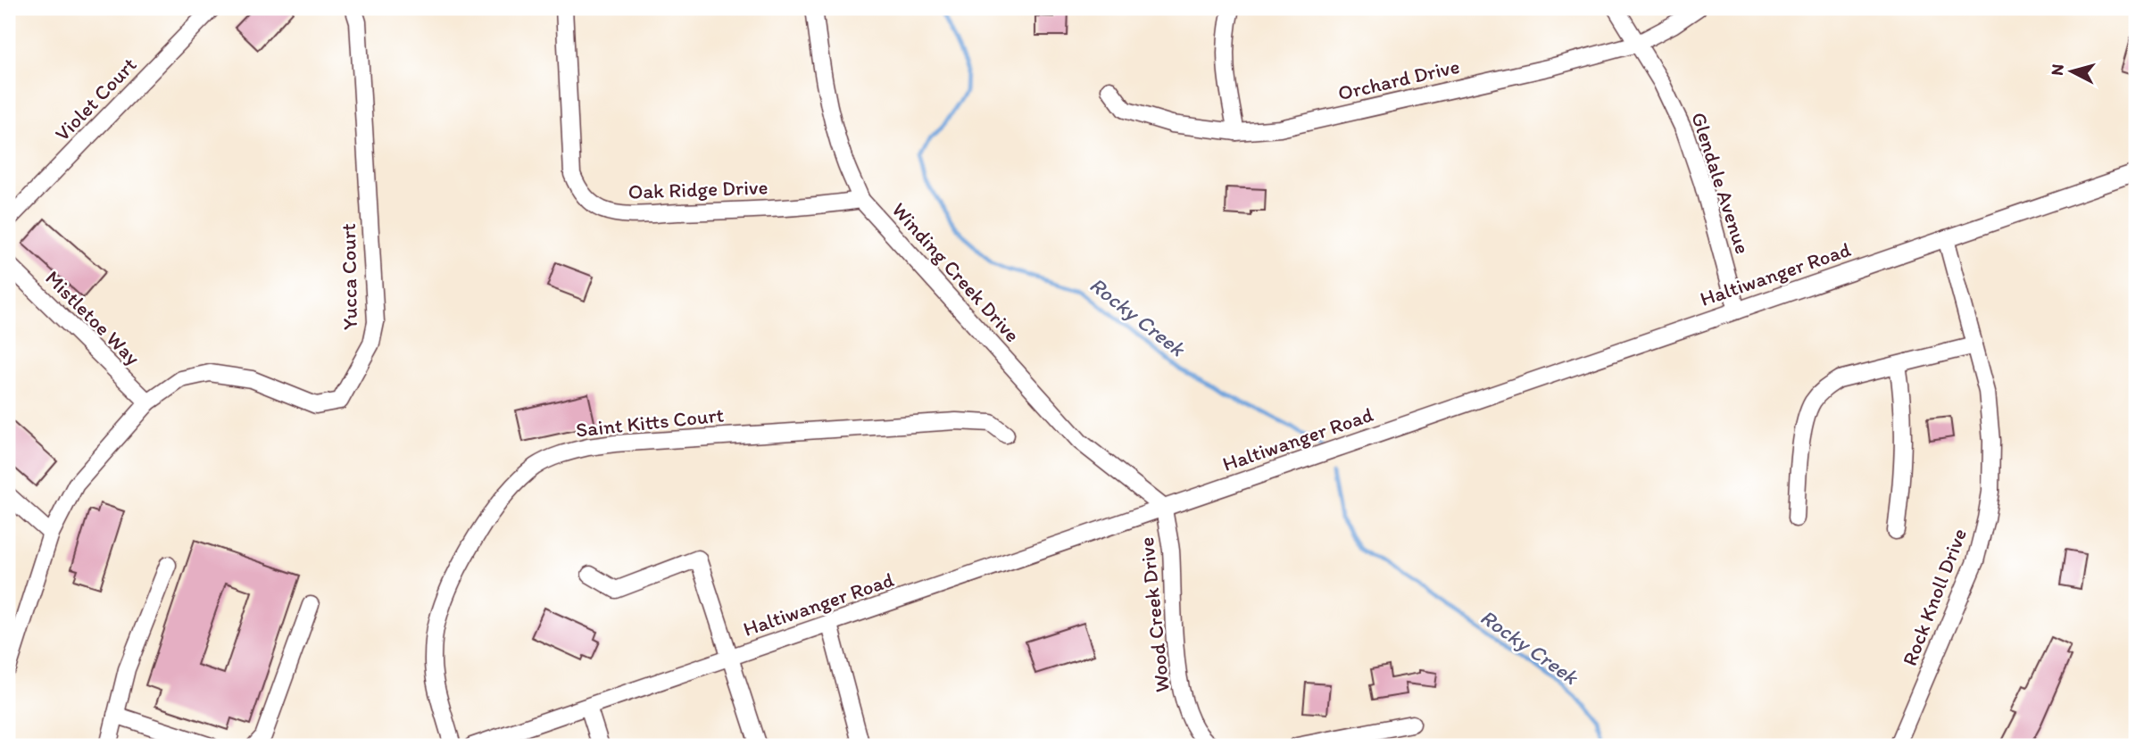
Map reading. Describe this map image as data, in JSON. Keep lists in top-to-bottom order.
{
  "streets": {
    "street": [
      "Orchard Drive",
      "Violet Court",
      "Glendale Avenue",
      "Oak Ridge Drive",
      "Winding Creek Drive",
      "Haltiwanger Road",
      "Yucca Court",
      "Mistletoe Way",
      "Saint Kitts Court",
      "Rock Knoll Drive",
      "Wood Creek Drive"
    ]
  },
  "crossings": [
    ["Orchard Drive", "Glendale Avenue"],
    ["Glendale Avenue", "Haltiwanger Road"],
    ["Oak Ridge Drive", "Winding Creek Drive"],
    ["Winding Creek Drive", "Haltiwanger Road"],
    ["Winding Creek Drive", "Wood Creek Drive"],
    ["Haltiwanger Road", "Rock Knoll Drive"],
    ["Haltiwanger Road", "Wood Creek Drive"],
    ["Yucca Court", "Mistletoe Way"]
  ],
  "water": ["Rocky Creek"],
  "north": "left"
}
